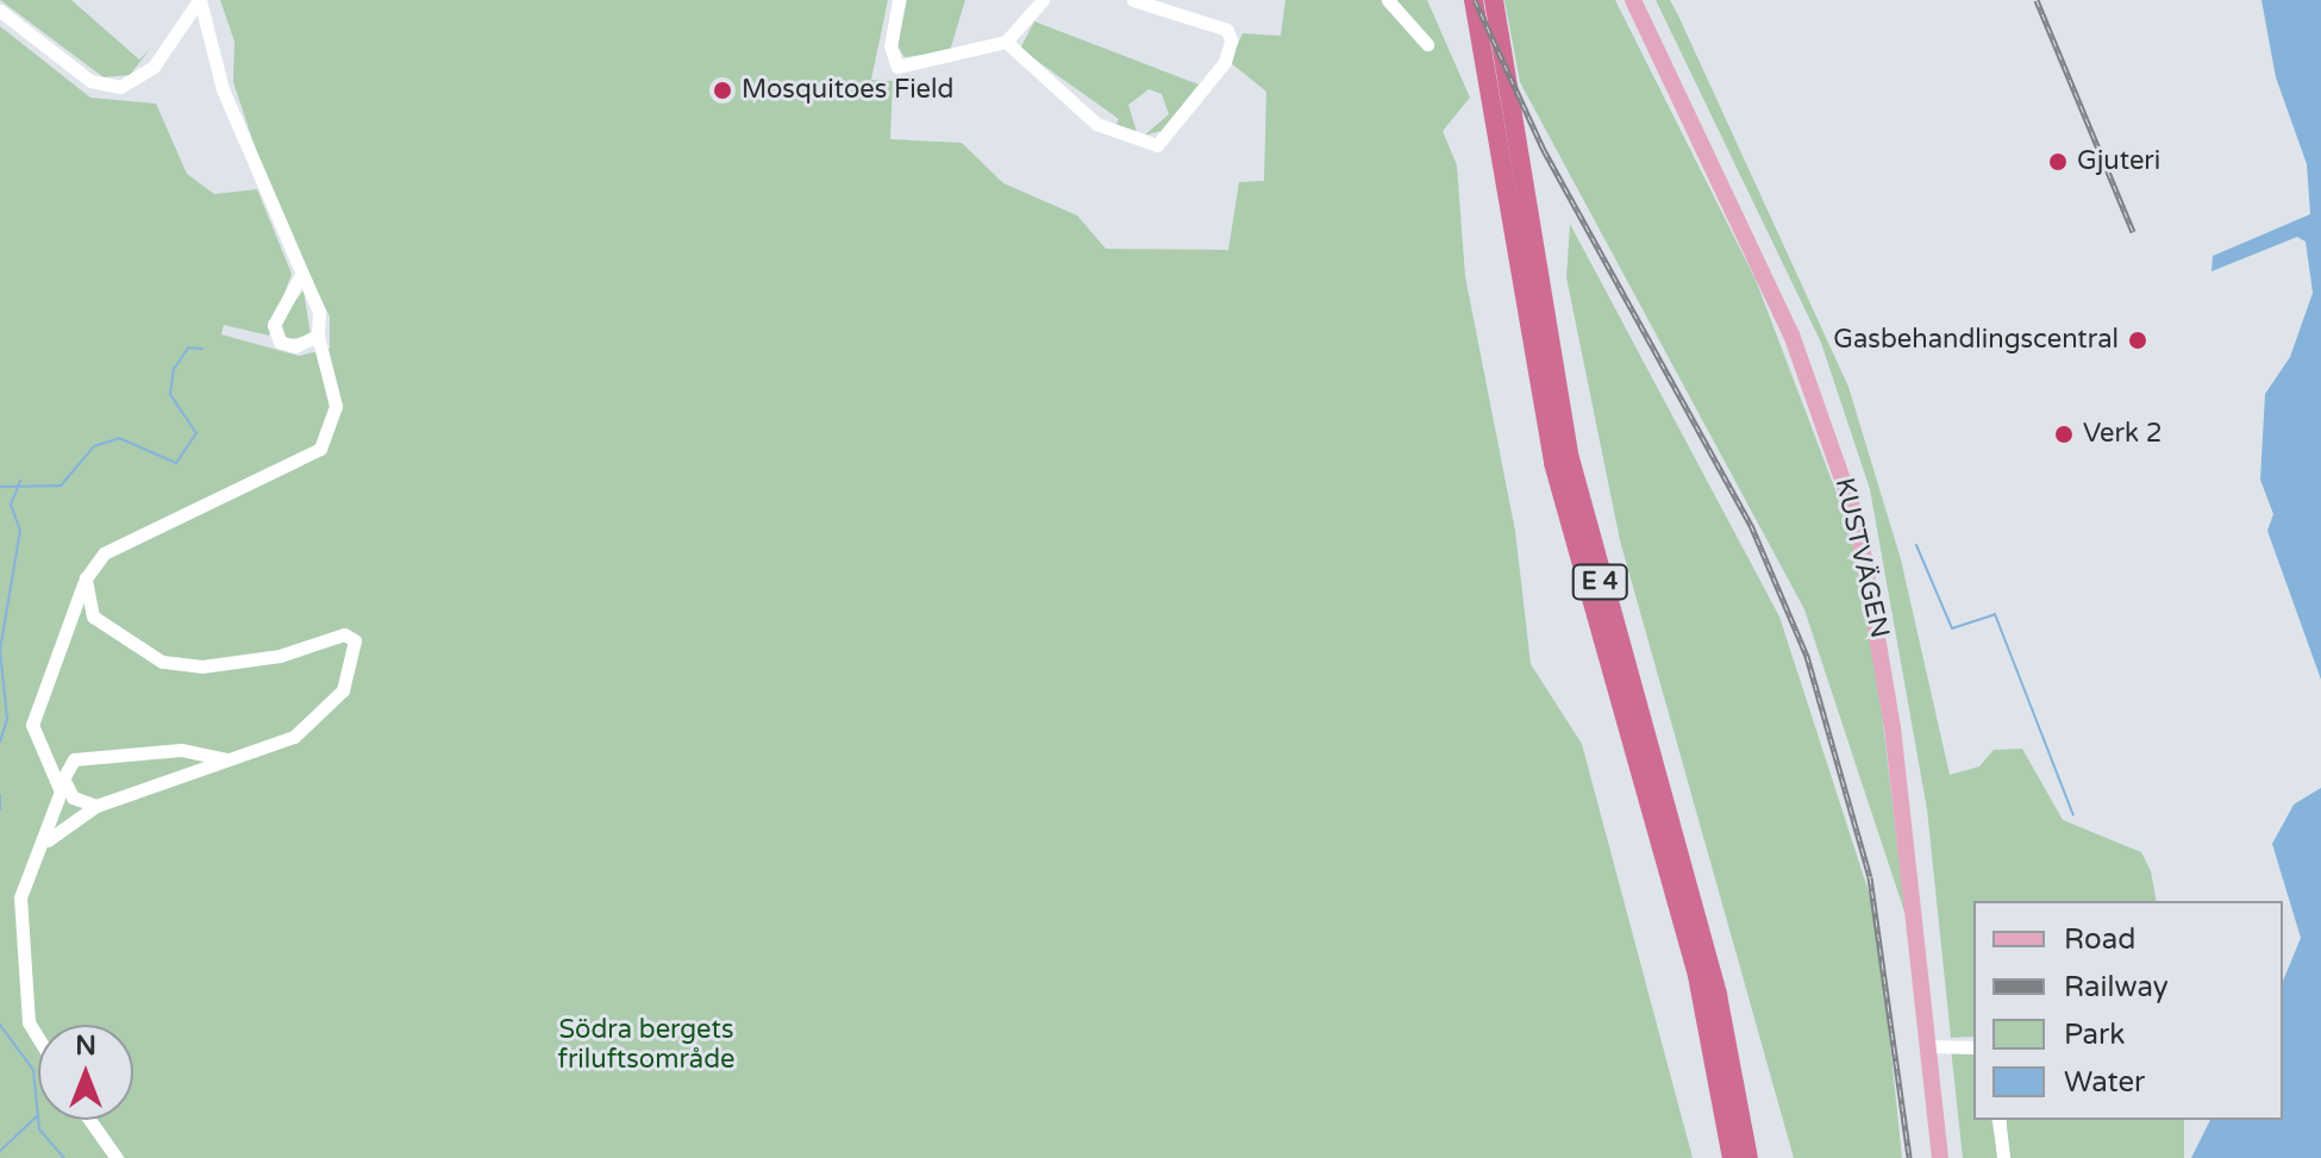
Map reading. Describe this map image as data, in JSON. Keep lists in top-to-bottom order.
{
  "streets": {
    "highway": ["E 4"],
    "main road": ["KUSTVÄGEN"]
  },
  "parks": ["Södra bergets friluftsområde"],
  "places": [
    "Mosquitoes Field",
    "Gjuteri",
    "Gasbehandlingscentral",
    "Verk 2"
  ],
  "legend": [
    "Road",
    "Railway",
    "Park",
    "Water"
  ],
  "north": "top"
}
